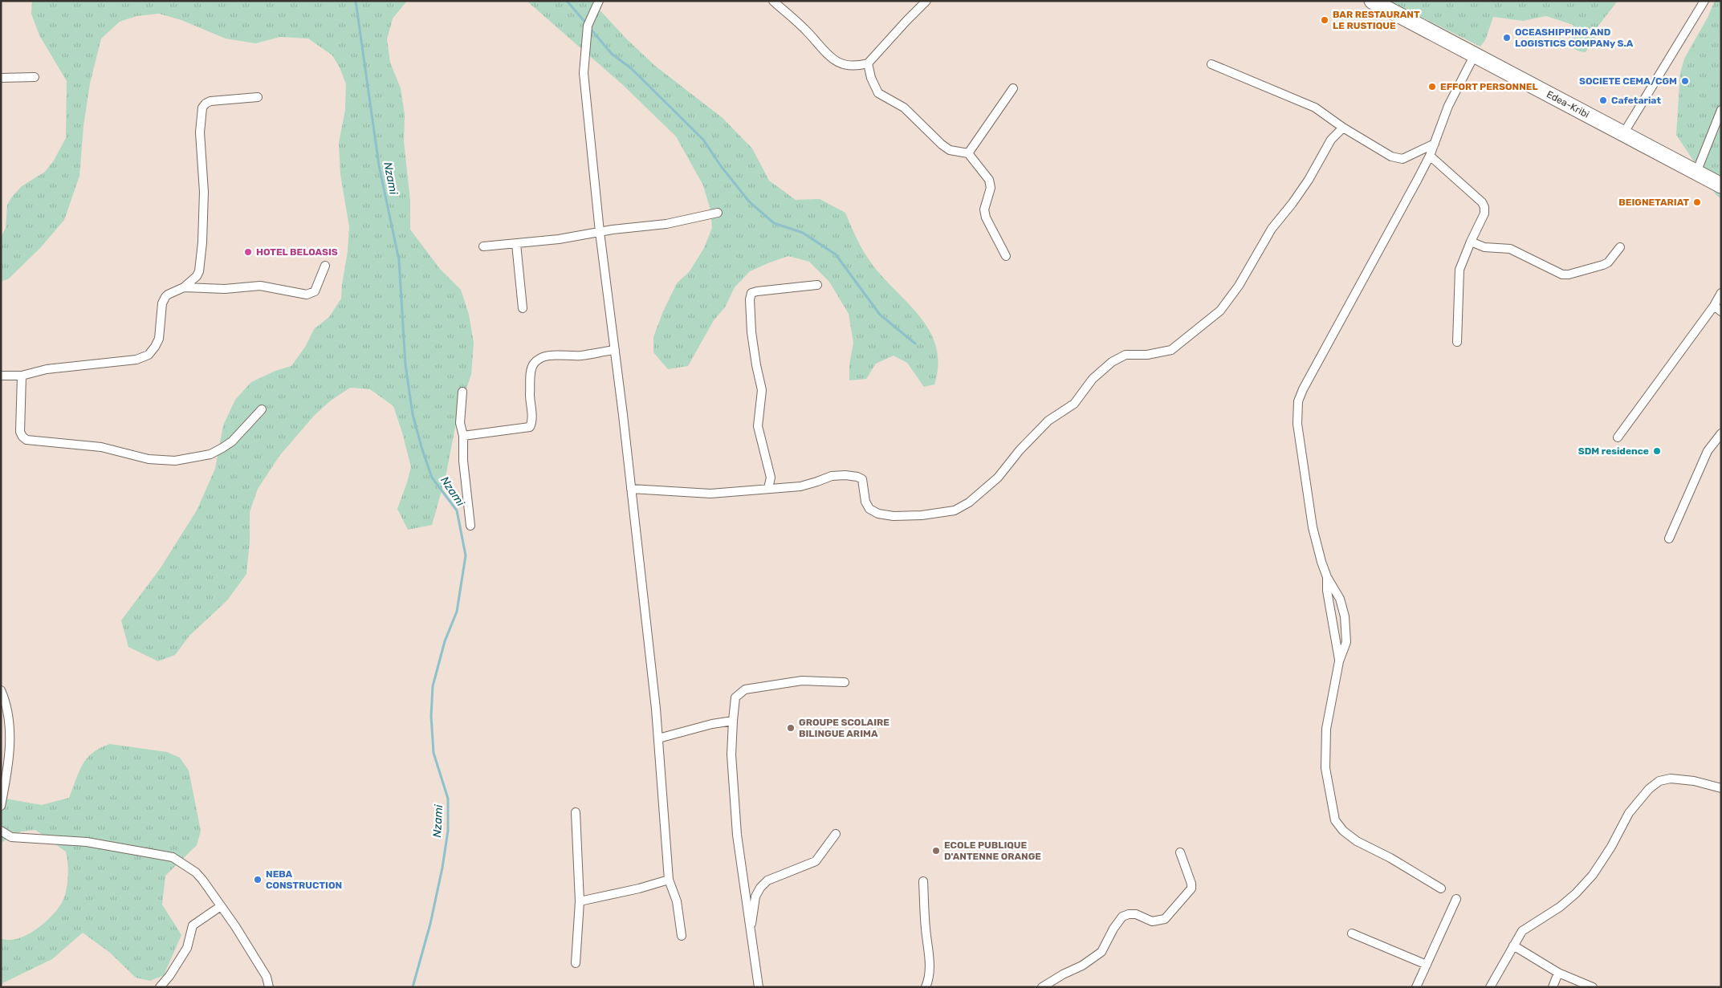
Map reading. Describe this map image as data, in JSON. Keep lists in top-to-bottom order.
{
  "streets": {
    "highway": ["Edea-Kribi"]
  },
  "water": ["Nzami"],
  "places": [
    "BAR RESTAURANT LE RUSTIQUE",
    "OCEASHIPPING AND LOGISTICS COMPANy S.A",
    "SOCIETE CEMA/CGM",
    "EFFORT PERSONNEL",
    "Cafetariat",
    "BEIGNETARIAT",
    "HOTEL BELOASIS",
    "SDM residence",
    "GROUPE SCOLAIRE BILINGUE ARIMA",
    "ECOLE PUBLIQUE D'ANTENNE ORANGE",
    "NEBA CONSTRUCTION"
  ]
}
